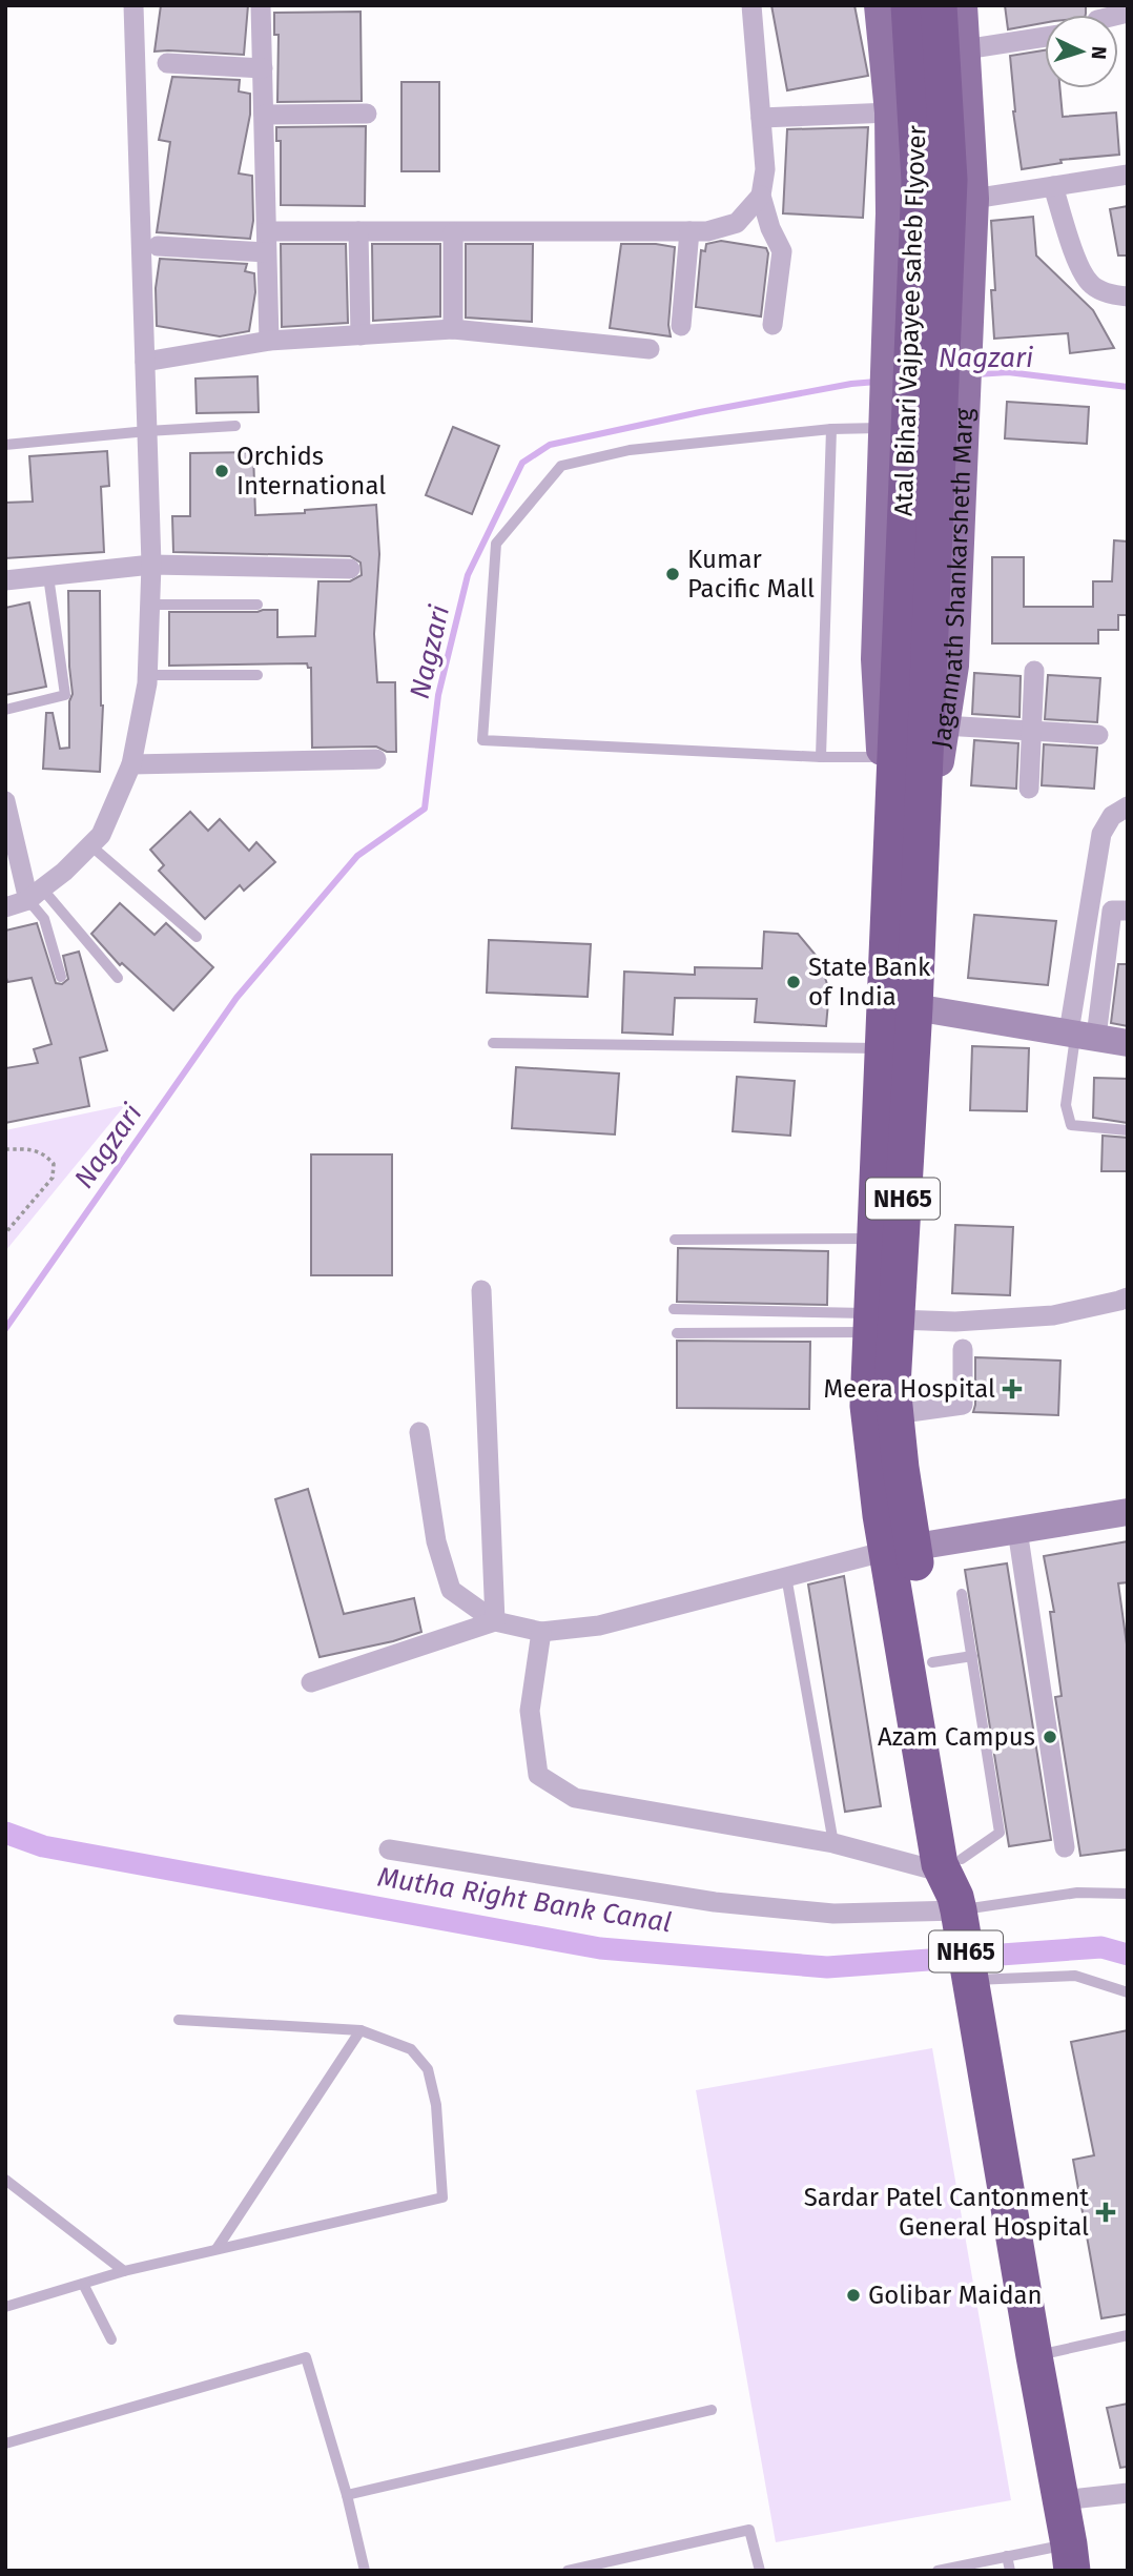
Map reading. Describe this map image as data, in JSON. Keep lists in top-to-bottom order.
{
  "streets": {
    "highway": ["Atal Bihari Vajpayee saheb Flyover", "Jagannath Shankarsheth Marg", "NH65"]
  },
  "crossings": [
    ["Atal Bihari Vajpayee saheb Flyover", "Jagannath Shankarsheth Marg"]
  ],
  "water": ["Nagzari", "Mutha Right Bank Canal"],
  "places": {
    "other": [
      "Orchids International",
      "Kumar Pacific Mall",
      "State Bank of India",
      "Azam Campus",
      "Golibar Maidan"
    ],
    "health": ["Meera Hospital", "Sardar Patel Cantonment General Hospital"]
  },
  "north": "right"
}
